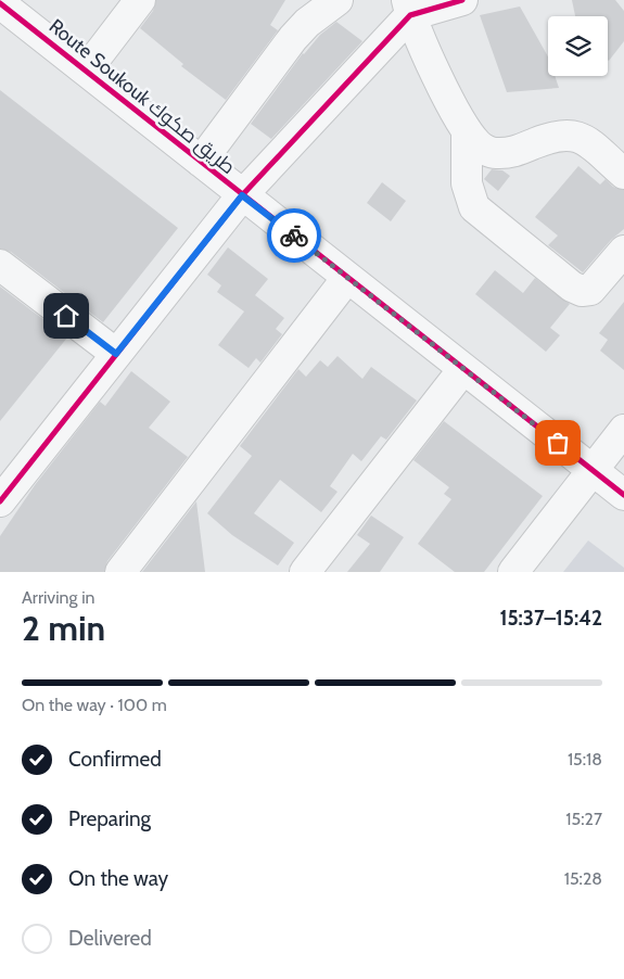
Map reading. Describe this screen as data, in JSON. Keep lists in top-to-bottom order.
{
  "streets": {
    "street": ["Route Soukouk طريق صكوك"]
  },
  "page": {
    "heading": ["2 min", "Arriving in", "15:37–15:42"],
    "bar": "On the way · 100 m",
    "list": [
      ["Confirmed", "15:18"],
      ["Preparing", "15:27"],
      ["On the way", "15:28"],
      "Delivered"
    ]
  }
}
